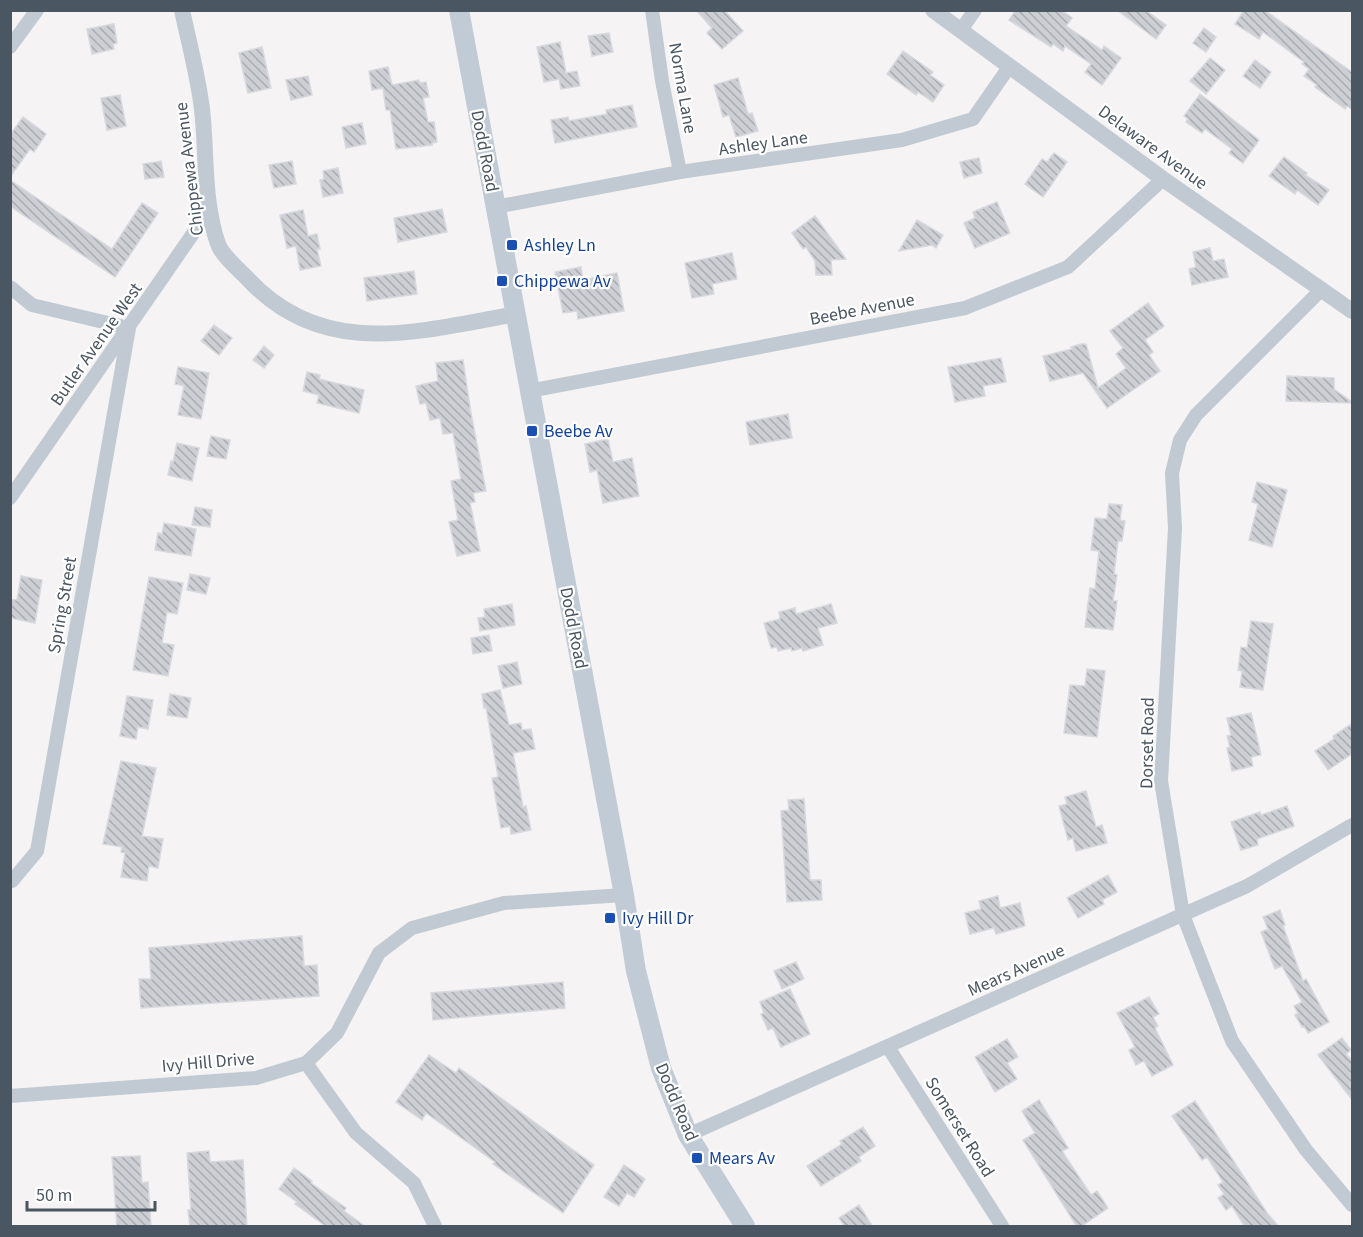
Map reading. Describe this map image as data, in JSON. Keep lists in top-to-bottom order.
{
  "streets": {
    "main road": ["Dodd Road"],
    "street": [
      "Norma Lane",
      "Ashley Lane",
      "Delaware Avenue",
      "Chippewa Avenue",
      "Beebe Avenue",
      "Butler Avenue West",
      "Spring Street",
      "Dorset Road",
      "Mears Avenue",
      "Ivy Hill Drive",
      "Somerset Road"
    ]
  },
  "crossings": [
    ["Norma Lane", "Ashley Lane"],
    ["Ashley Lane", "Delaware Avenue"],
    ["Ashley Lane", "Dodd Road"],
    ["Delaware Avenue", "Beebe Avenue"],
    ["Delaware Avenue", "Dorset Road"],
    ["Dodd Road", "Chippewa Avenue"],
    ["Dodd Road", "Beebe Avenue"],
    ["Dodd Road", "Mears Avenue"],
    ["Dodd Road", "Ivy Hill Drive"],
    ["Chippewa Avenue", "Butler Avenue West"],
    ["Butler Avenue West", "Spring Street"],
    ["Dorset Road", "Mears Avenue"],
    ["Mears Avenue", "Somerset Road"]
  ],
  "places": {
    "transit": [
      "Ashley Ln",
      "Chippewa Av",
      "Beebe Av",
      "Ivy Hill Dr",
      "Mears Av"
    ]
  },
  "scale_bar": "50 m"
}
